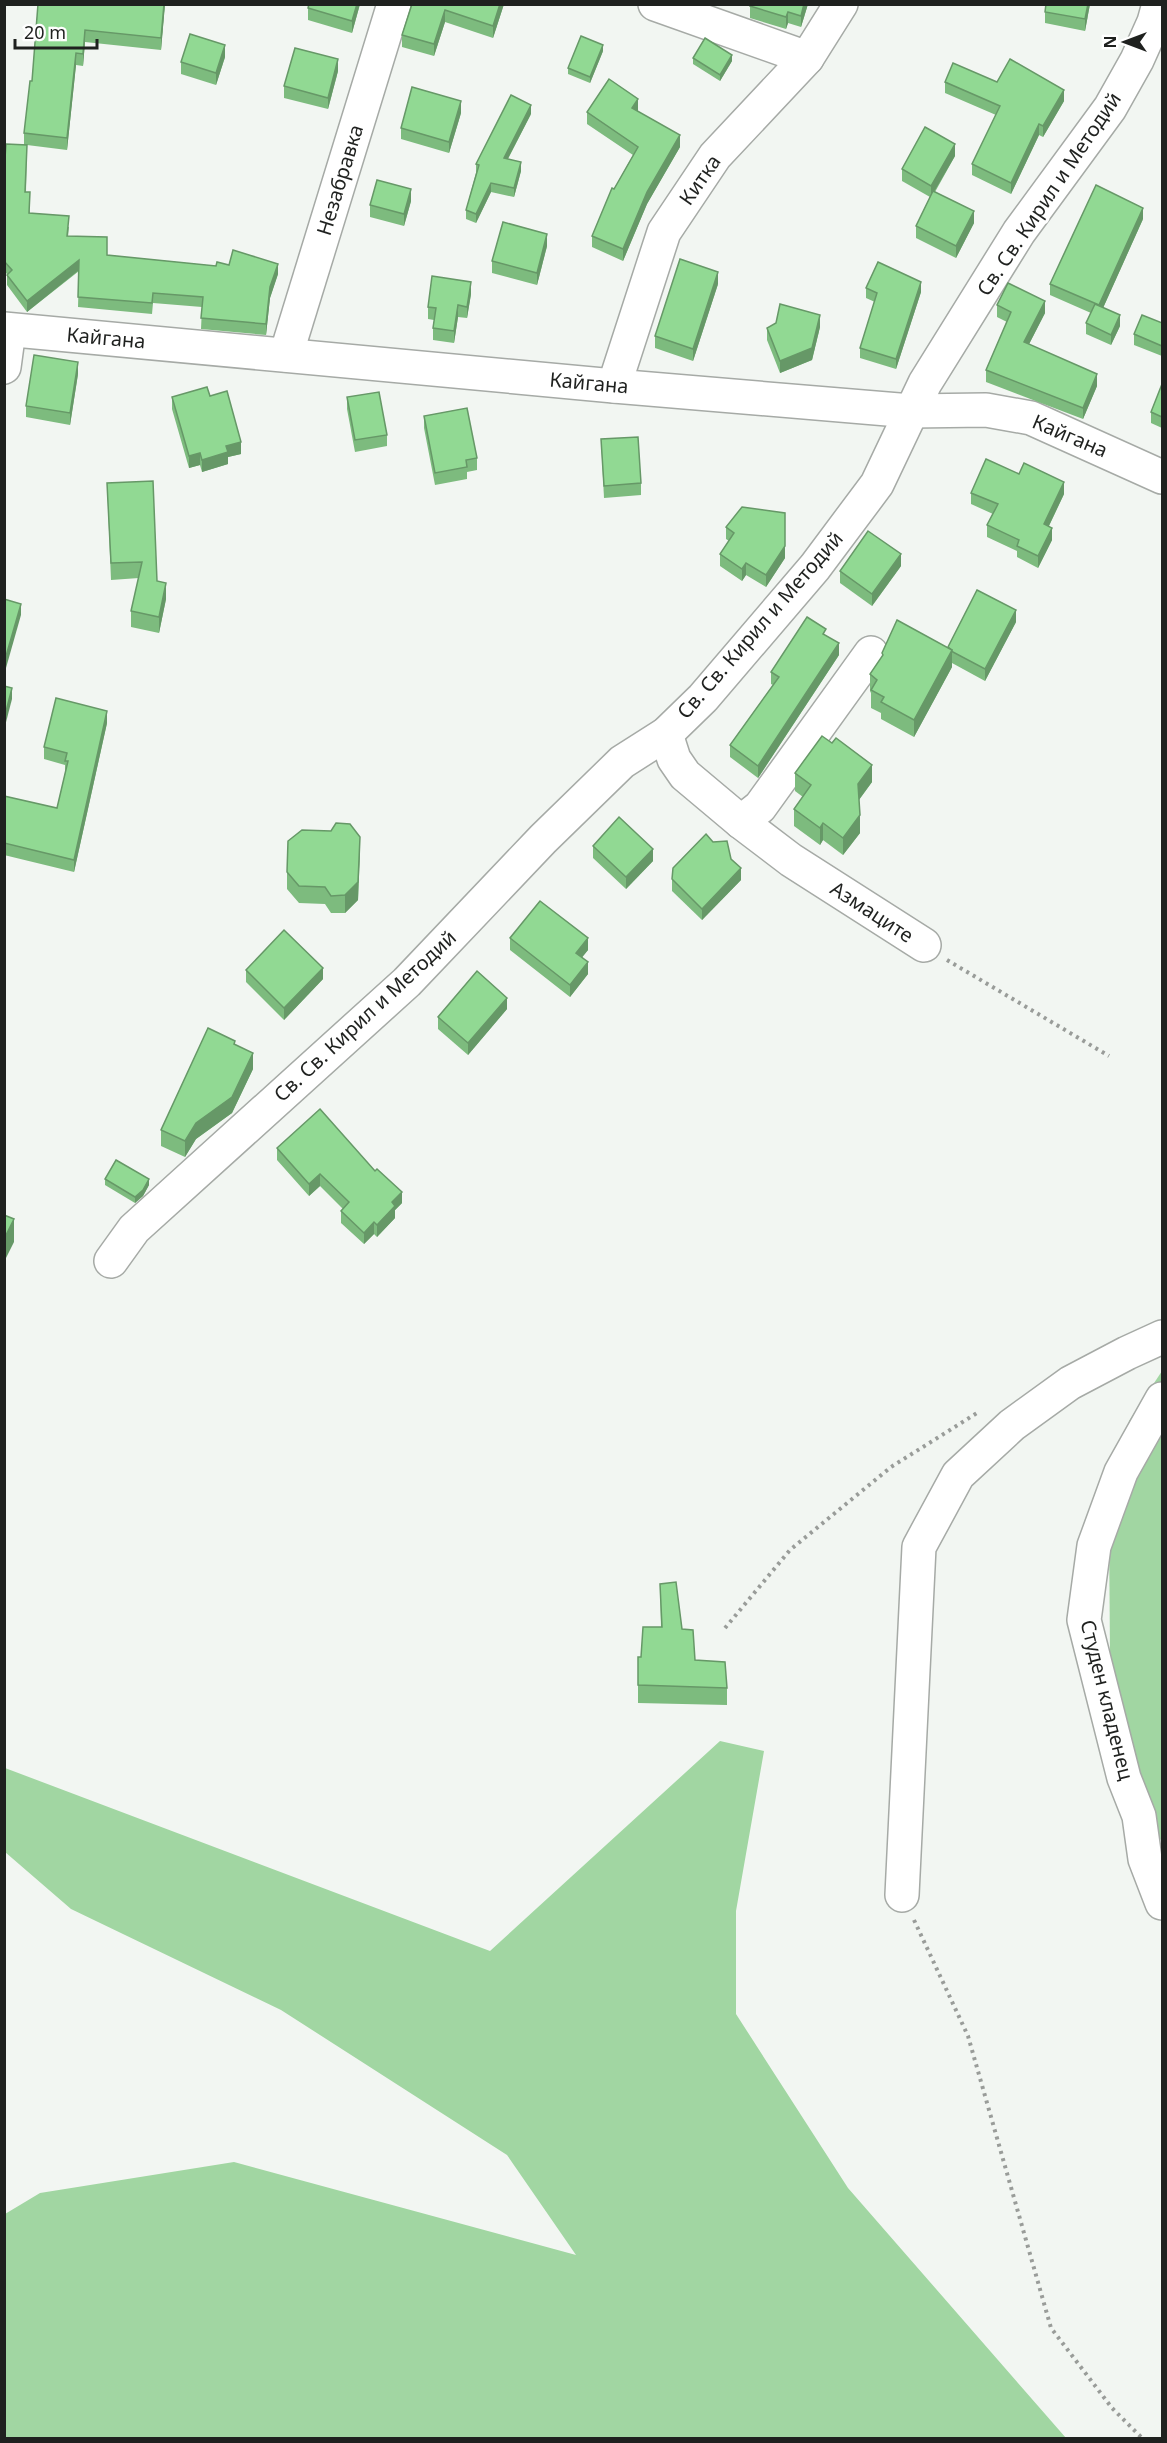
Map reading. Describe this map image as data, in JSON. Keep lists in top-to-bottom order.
{
  "streets": {
    "street": [
      "Незабравка",
      "Китка",
      "Св. Св. Кирил и Методий",
      "Кайгана",
      "Азмаците",
      "Студен кладенец"
    ]
  },
  "crossings": [
    ["Незабравка", "Кайгана"],
    ["Китка", "Кайгана"],
    ["Св. Св. Кирил и Методий", "Кайгана"],
    ["Св. Св. Кирил и Методий", "Азмаците"]
  ],
  "scale_bar": "20 m",
  "north": "left"
}
